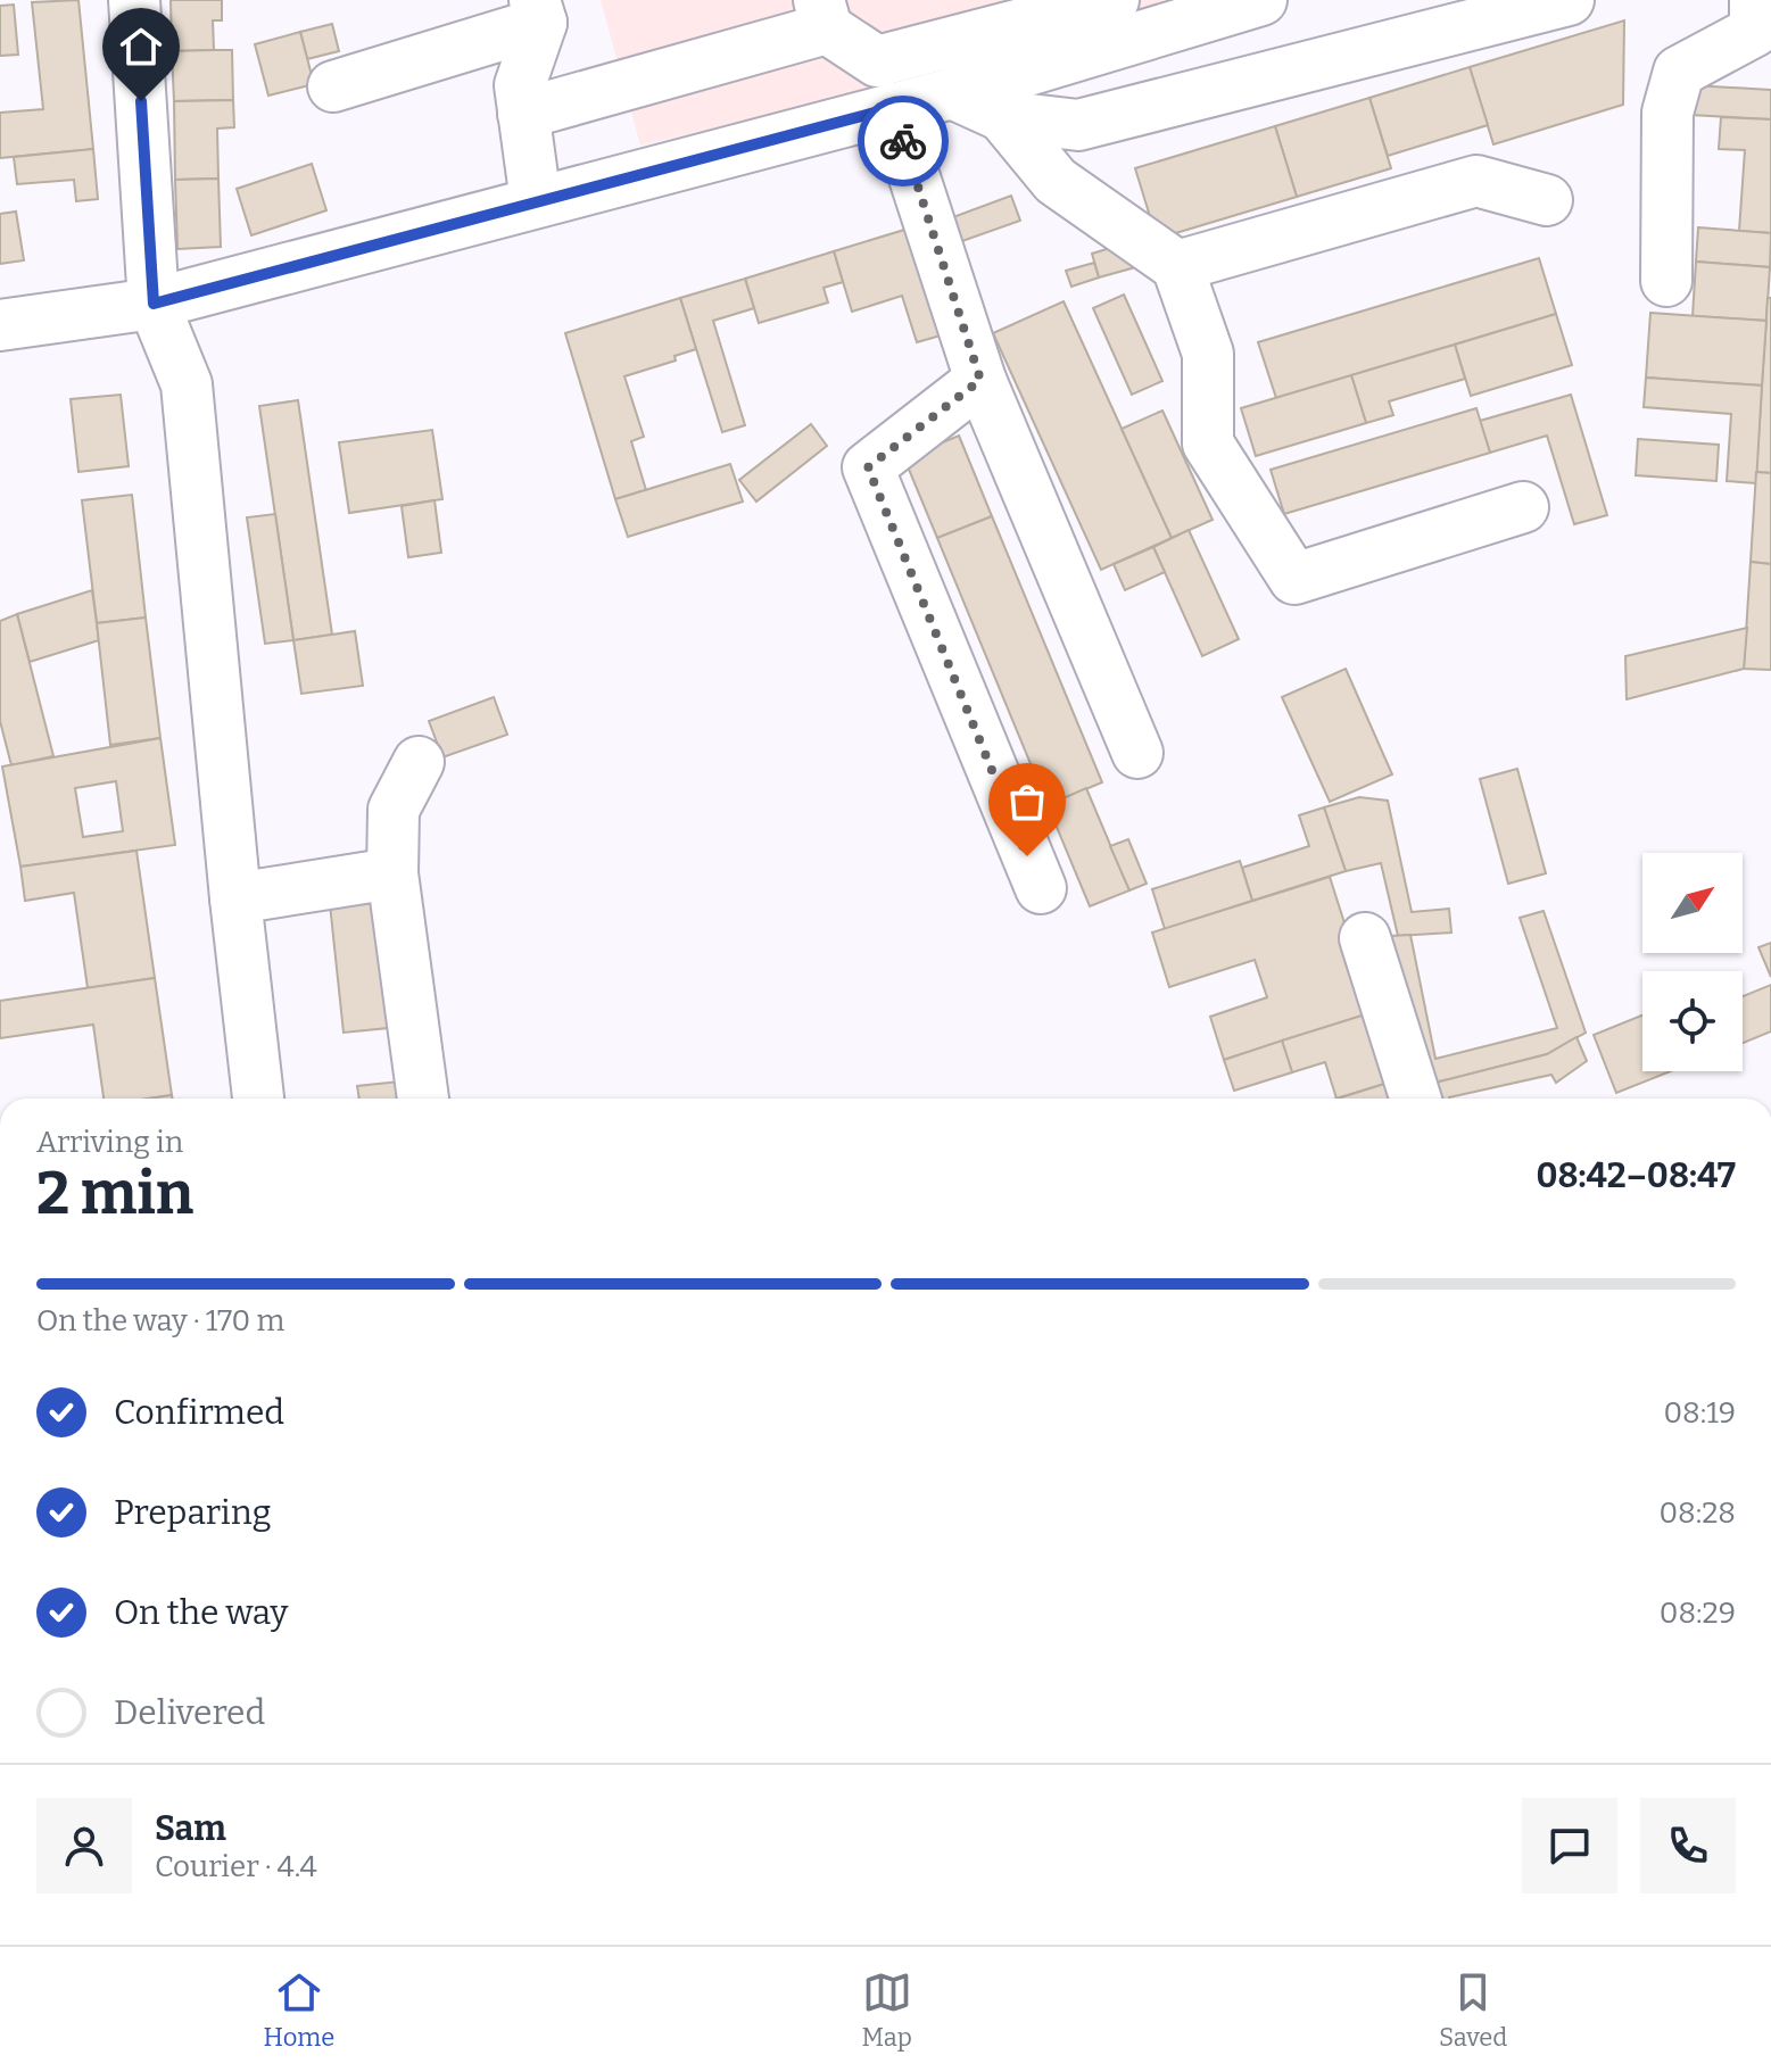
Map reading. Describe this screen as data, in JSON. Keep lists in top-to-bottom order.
{
  "north": "top right",
  "page": {
    "heading": ["2 min", "Arriving in", "08:42–08:47"],
    "panel": ["Sam", "Courier · 4.4"],
    "bar": "On the way · 170 m",
    "list": [
      ["Confirmed", "08:19"],
      ["Preparing", "08:28"],
      ["On the way", "08:29"],
      "Delivered"
    ],
    "tabs": ["Home", "Map", "Saved"]
  }
}
